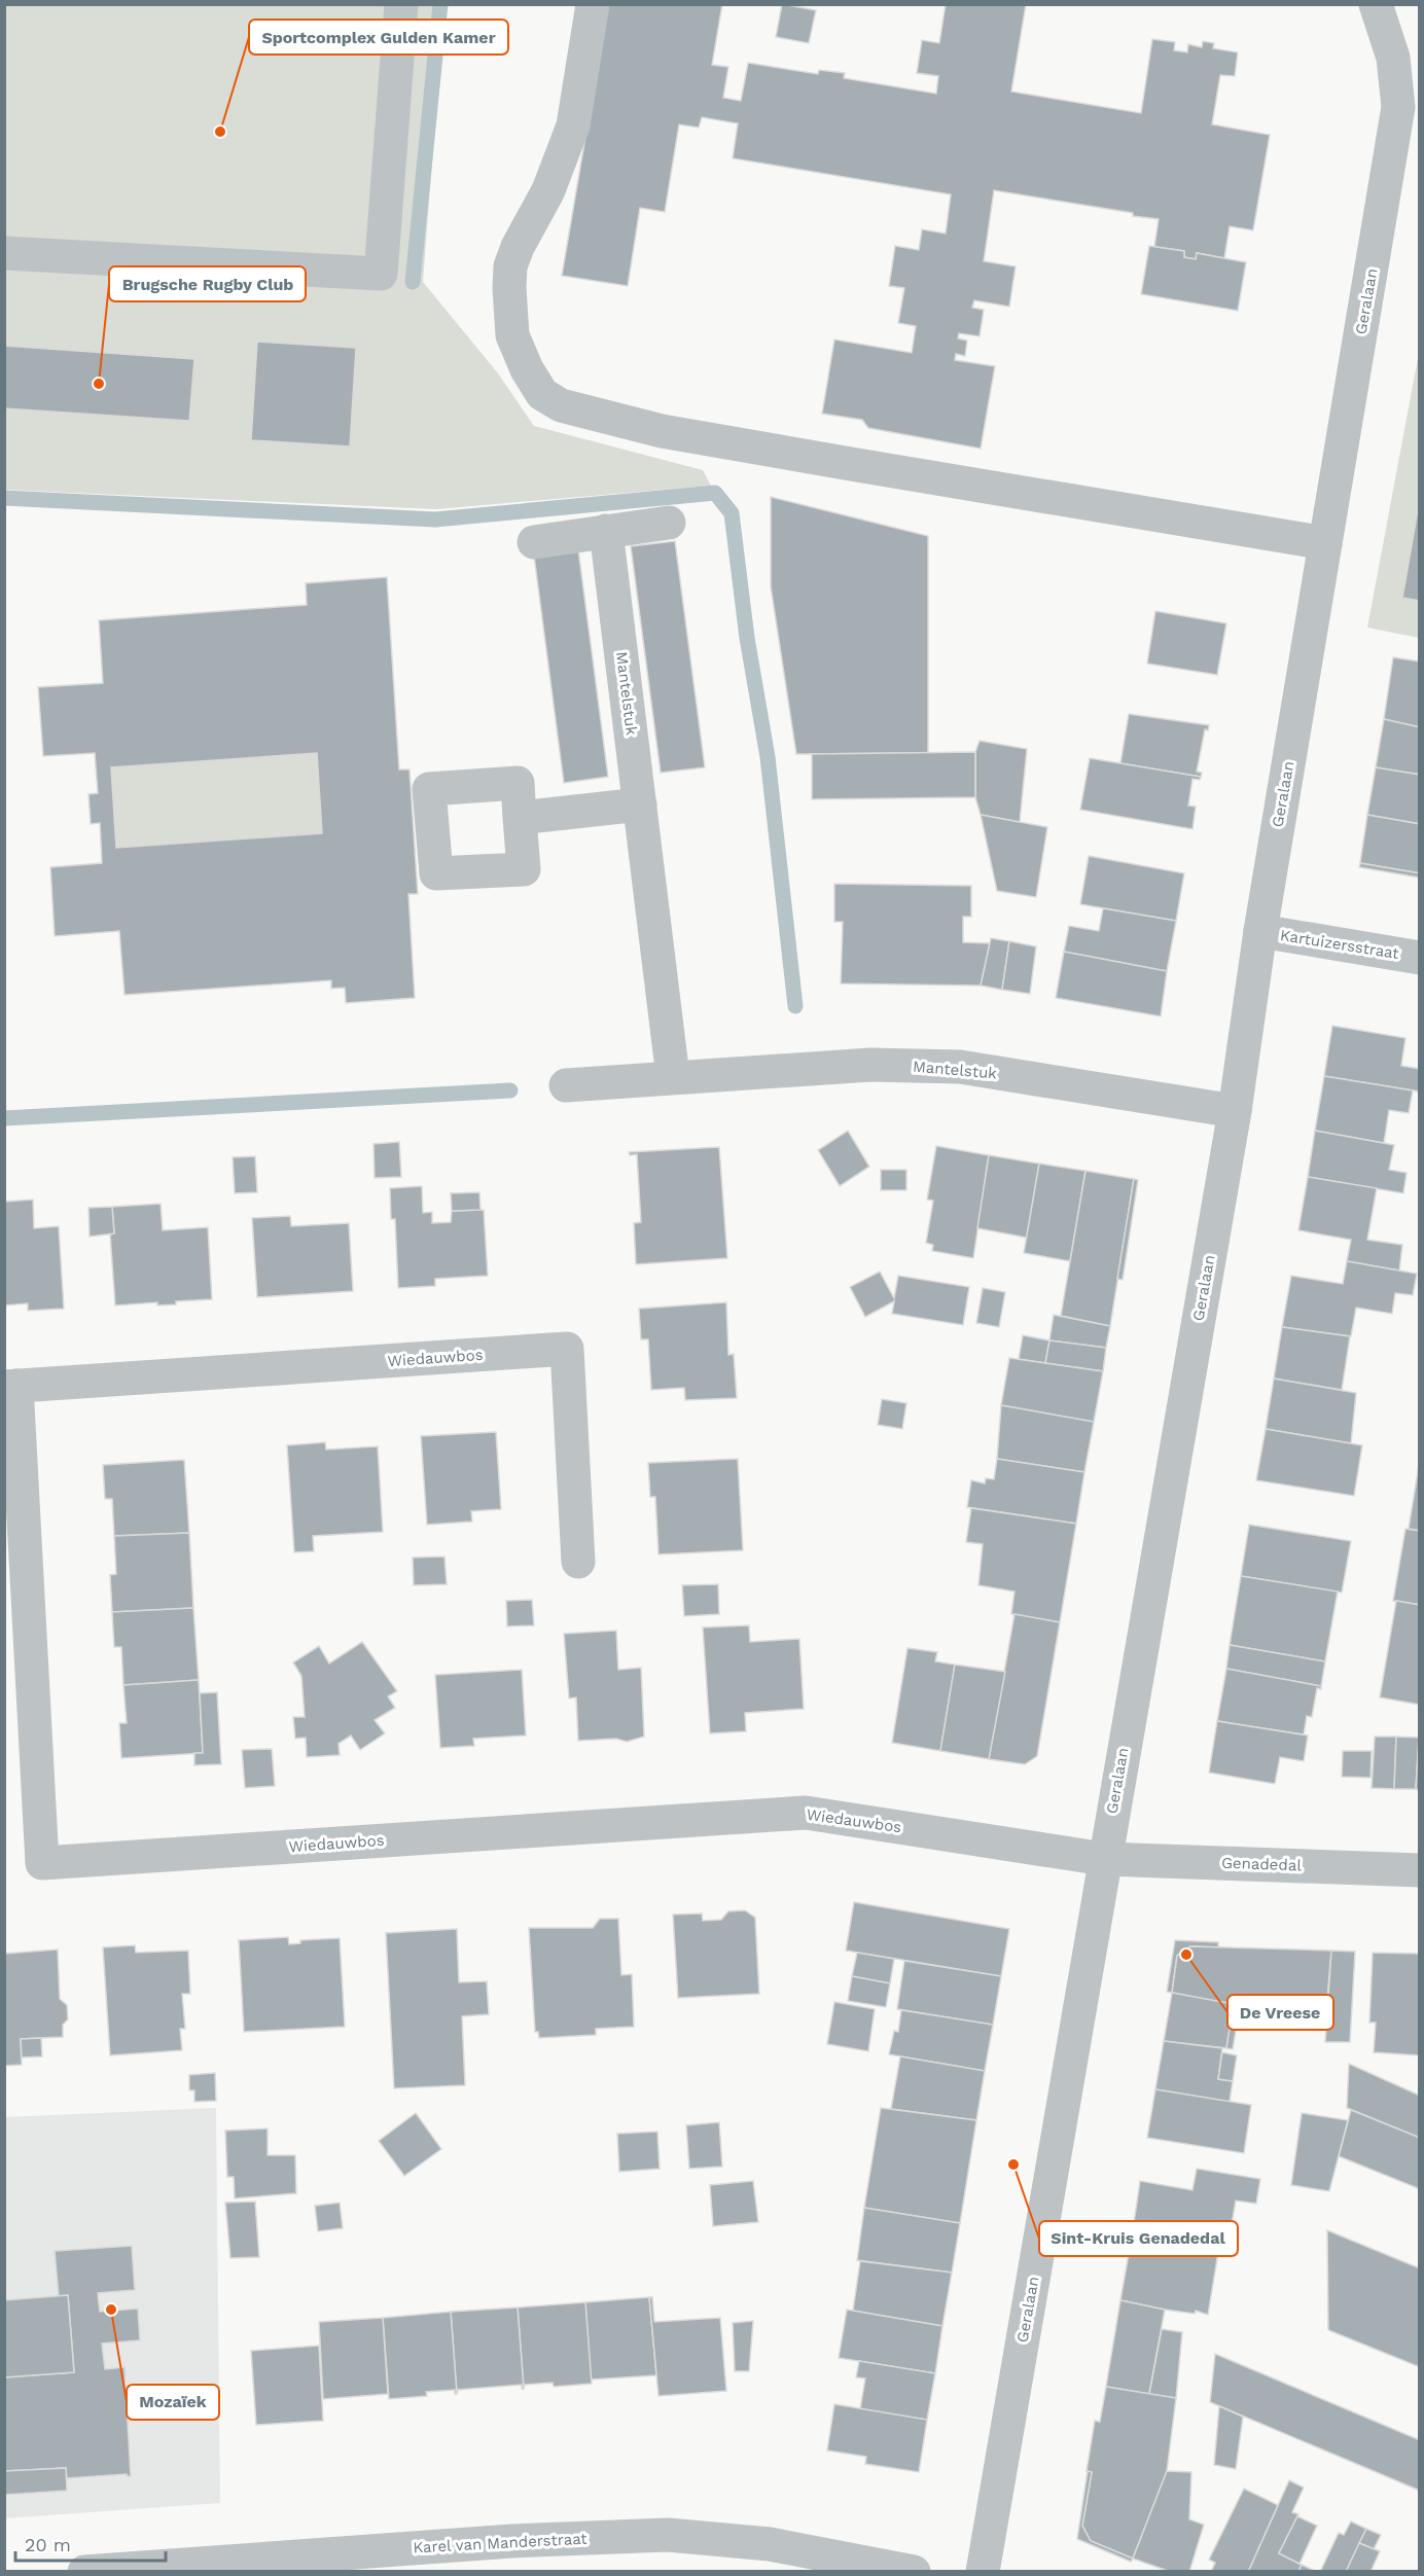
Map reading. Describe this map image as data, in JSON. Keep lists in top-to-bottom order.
{
  "streets": {
    "street": [
      "Geralaan",
      "Mantelstuk",
      "Kartuizersstraat",
      "Wiedauwbos",
      "Genadedal",
      "Karel van Manderstraat"
    ]
  },
  "crossings": [
    ["Geralaan", "Mantelstuk"],
    ["Geralaan", "Kartuizersstraat"],
    ["Geralaan", "Wiedauwbos"],
    ["Geralaan", "Genadedal"],
    ["Wiedauwbos", "Genadedal"]
  ],
  "places": [
    "Sportcomplex Gulden Kamer",
    "Brugsche Rugby Club",
    "De Vreese",
    "Sint-Kruis Genadedal",
    "Mozaïek"
  ],
  "scale_bar": "20 m"
}
